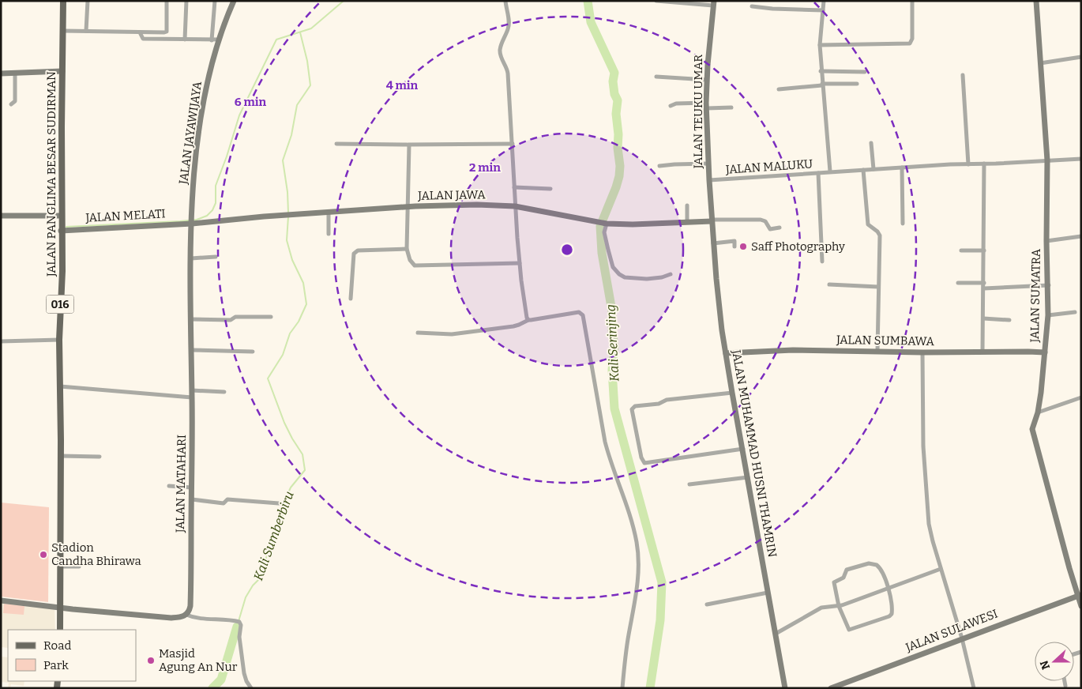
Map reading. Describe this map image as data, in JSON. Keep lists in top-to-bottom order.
{
  "streets": {
    "main road": ["JALAN PANGLIMA BESAR SUDIRMAN", "016"],
    "street": [
      "JALAN TEUKU UMAR",
      "JALAN JAYAWIJAYA",
      "JALAN MALUKU",
      "JALAN JAWA",
      "JALAN MELATI",
      "JALAN SUMATRA",
      "JALAN SUMBAWA",
      "JALAN MUHAMMAD HUSNI THAMRIN",
      "JALAN MATAHARI",
      "JALAN SULAWESI"
    ]
  },
  "crossings": [
    ["JALAN TEUKU UMAR", "JALAN MALUKU"],
    ["JALAN TEUKU UMAR", "JALAN JAWA"],
    ["JALAN TEUKU UMAR", "JALAN MUHAMMAD HUSNI THAMRIN"],
    ["JALAN JAYAWIJAYA", "JALAN JAWA"],
    ["JALAN JAYAWIJAYA", "JALAN MELATI"],
    ["JALAN JAYAWIJAYA", "JALAN MATAHARI"],
    ["JALAN MALUKU", "JALAN SUMATRA"],
    ["JALAN PANGLIMA BESAR SUDIRMAN", "JALAN MELATI"],
    ["JALAN PANGLIMA BESAR SUDIRMAN", "016"],
    ["JALAN JAWA", "JALAN MELATI"],
    ["JALAN JAWA", "JALAN MUHAMMAD HUSNI THAMRIN"],
    ["JALAN JAWA", "JALAN MATAHARI"],
    ["JALAN MELATI", "JALAN MATAHARI"],
    ["JALAN SUMATRA", "JALAN SUMBAWA"],
    ["JALAN SUMATRA", "JALAN SULAWESI"],
    ["JALAN SUMBAWA", "JALAN MUHAMMAD HUSNI THAMRIN"]
  ],
  "water": ["Kali Serinjing", "Kali Sumberbiru"],
  "places": ["Saff Photography", "Stadion Candha Bhirawa", "Masjid Agung An Nur"],
  "legend": ["Road", "Park"],
  "north": "left",
  "rings": ["4 min", "6 min", "2 min"]
}
